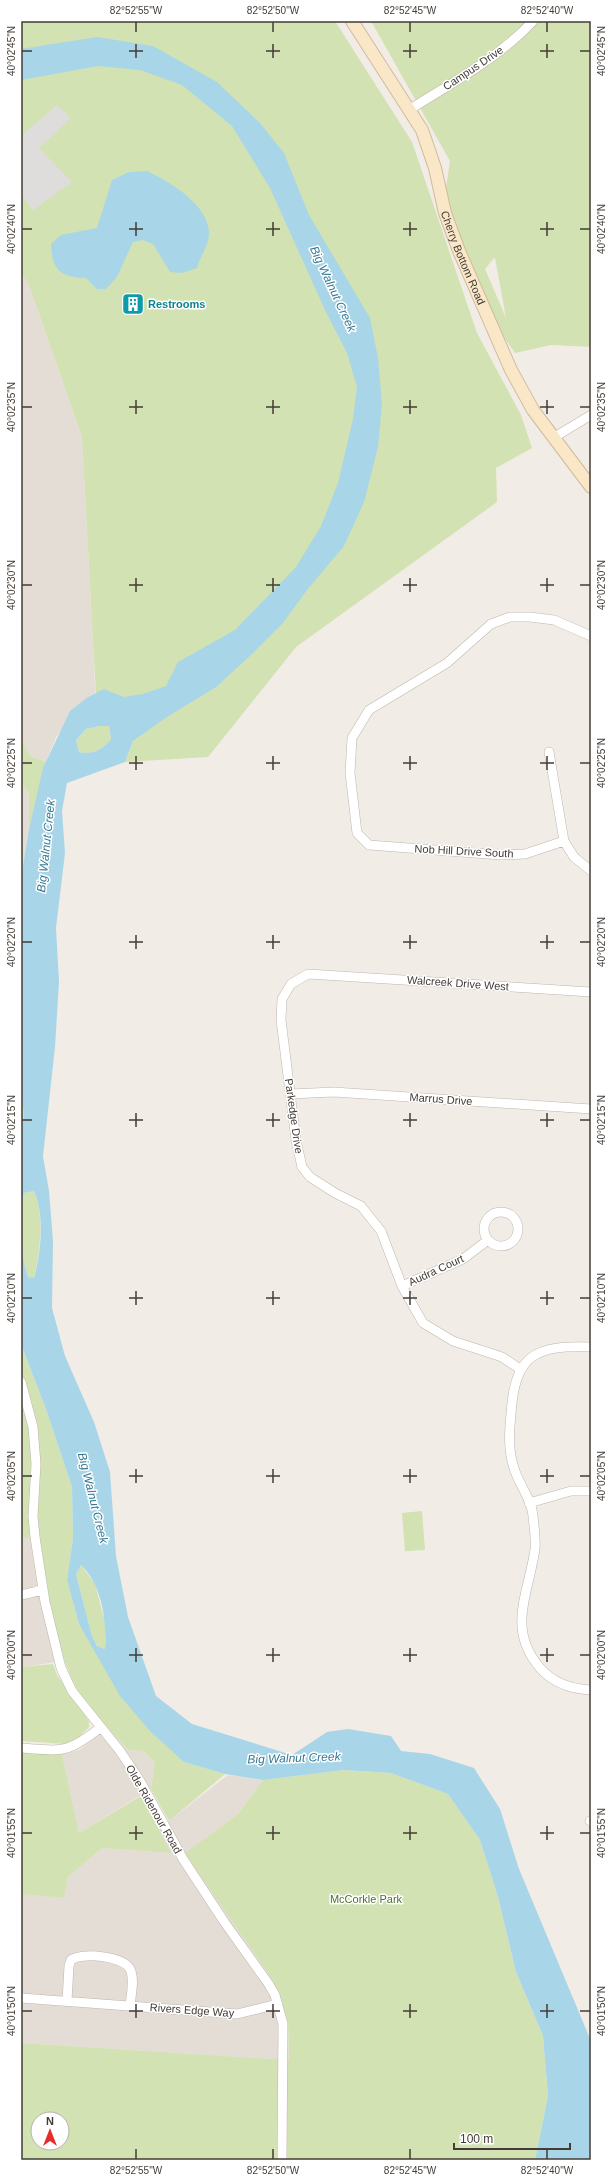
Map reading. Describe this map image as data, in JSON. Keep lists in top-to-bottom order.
{
  "streets": {
    "main road": ["Cherry Bottom Road"],
    "street": [
      "Campus Drive",
      "Nob Hill Drive South",
      "Walcreek Drive West",
      "Marrus Drive",
      "Parkedge Drive",
      "Audra Court",
      "Olde Ridenour Road",
      "Rivers Edge Way"
    ]
  },
  "crossings": [
    ["Campus Drive", "Cherry Bottom Road"],
    ["Walcreek Drive West", "Parkedge Drive"],
    ["Marrus Drive", "Parkedge Drive"],
    ["Parkedge Drive", "Audra Court"],
    ["Olde Ridenour Road", "Rivers Edge Way"]
  ],
  "water": ["Big Walnut Creek"],
  "parks": ["McCorkle Park"],
  "places": {
    "building": ["Restrooms"]
  },
  "scale_bar": "100 m",
  "north": "top",
  "coordinates": [
    "82°52'55\"W",
    "82°52'50\"W",
    "82°52'45\"W",
    "82°52'40\"W",
    "40°02'45\"N",
    "40°02'40\"N",
    "40°02'35\"N",
    "40°02'30\"N",
    "40°02'25\"N",
    "40°02'20\"N",
    "40°02'15\"N",
    "40°02'10\"N",
    "40°02'05\"N",
    "40°02'00\"N",
    "40°01'55\"N",
    "40°01'50\"N"
  ]
}
